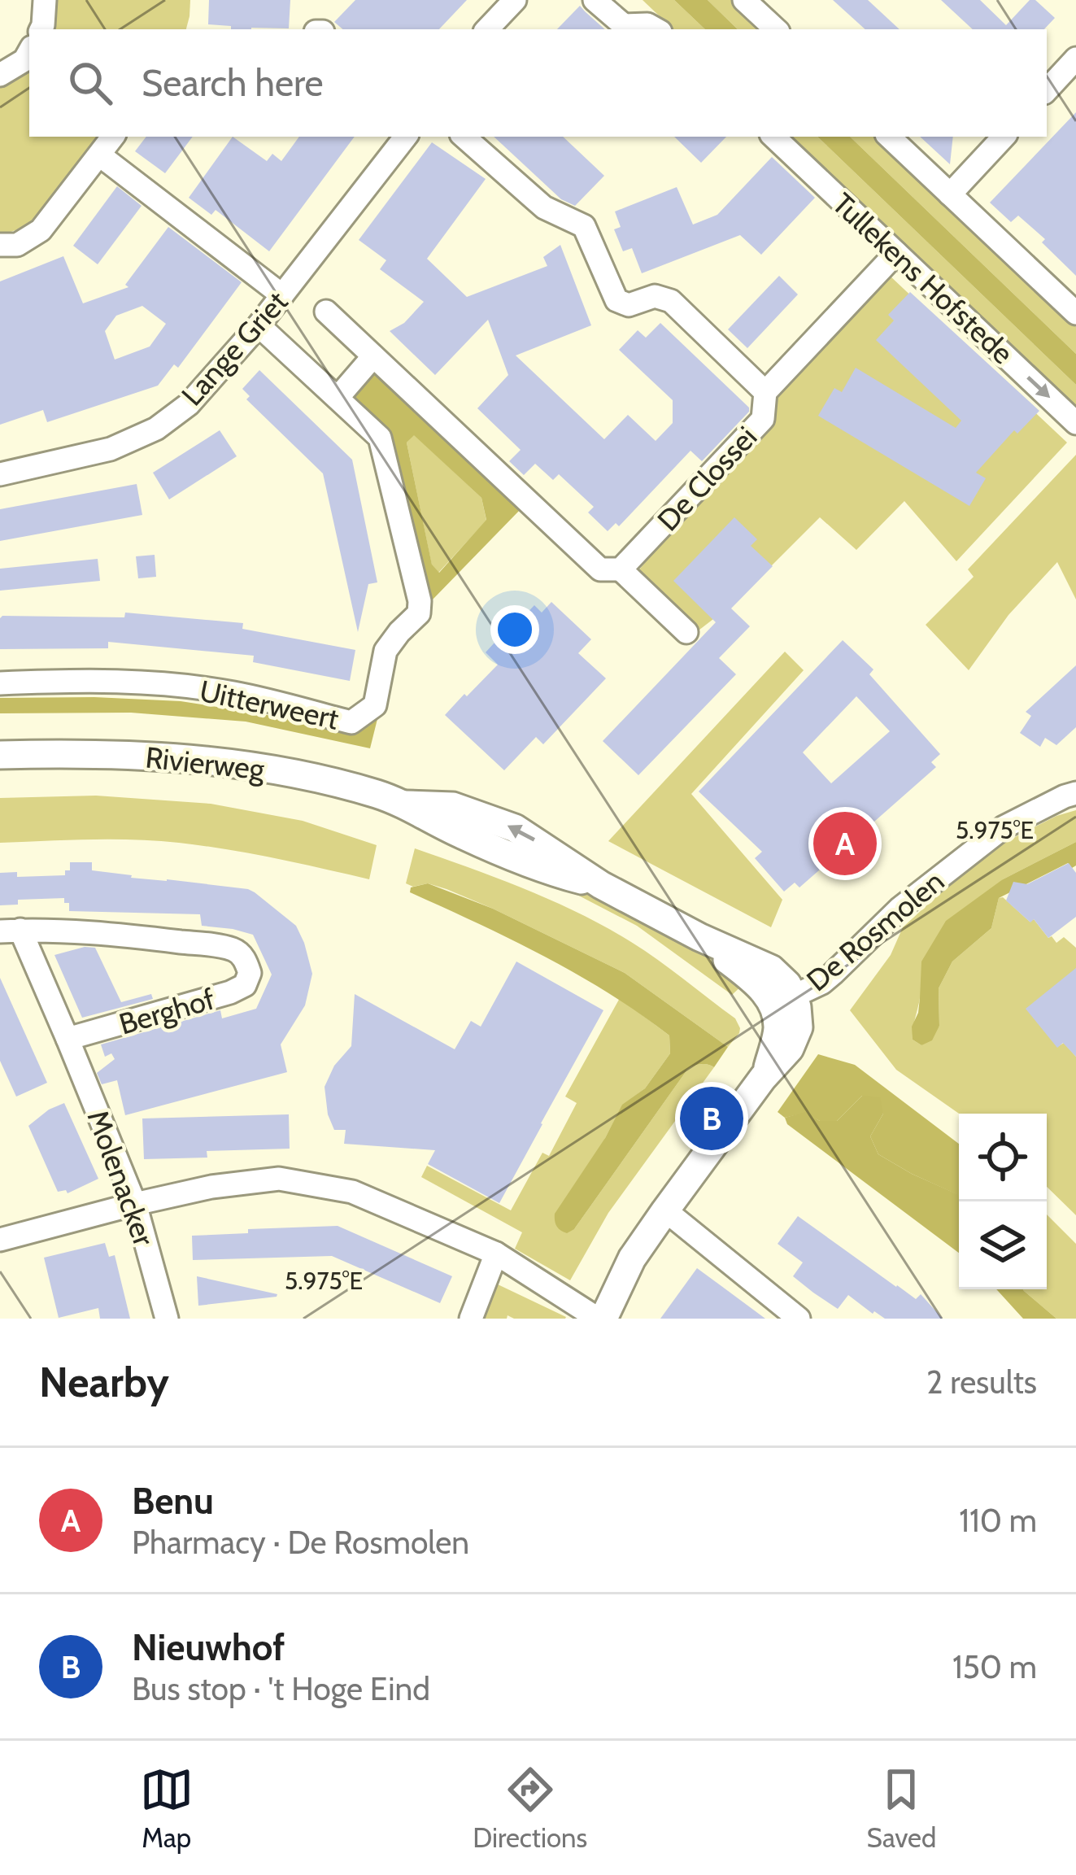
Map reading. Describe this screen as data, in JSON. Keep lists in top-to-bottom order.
{
  "streets": {
    "street": [
      "Tullekens Hofstede",
      "Lange Griet",
      "De Clossei",
      "Uitterweert",
      "Rivierweg",
      "De Rosmolen",
      "Berghof",
      "Molenacker"
    ]
  },
  "crossings": [
    ["Tullekens Hofstede", "De Clossei"],
    ["Lange Griet", "Uitterweert"],
    ["Rivierweg", "De Rosmolen"],
    ["Berghof", "Molenacker"]
  ],
  "page": {
    "search": "Search here",
    "pins": ["A", "B"],
    "heading": ["Nearby", "2 results"],
    "list": [
      {
        "mark": "A",
        "name": "Benu",
        "note": "Pharmacy · De Rosmolen",
        "value": "110 m"
      },
      {
        "mark": "B",
        "name": "Nieuwhof",
        "note": "Bus stop · 't Hoge Eind",
        "value": "150 m"
      }
    ],
    "nav": ["Map", "Directions", "Saved"]
  },
  "coordinates": ["5.975°E"]
}
